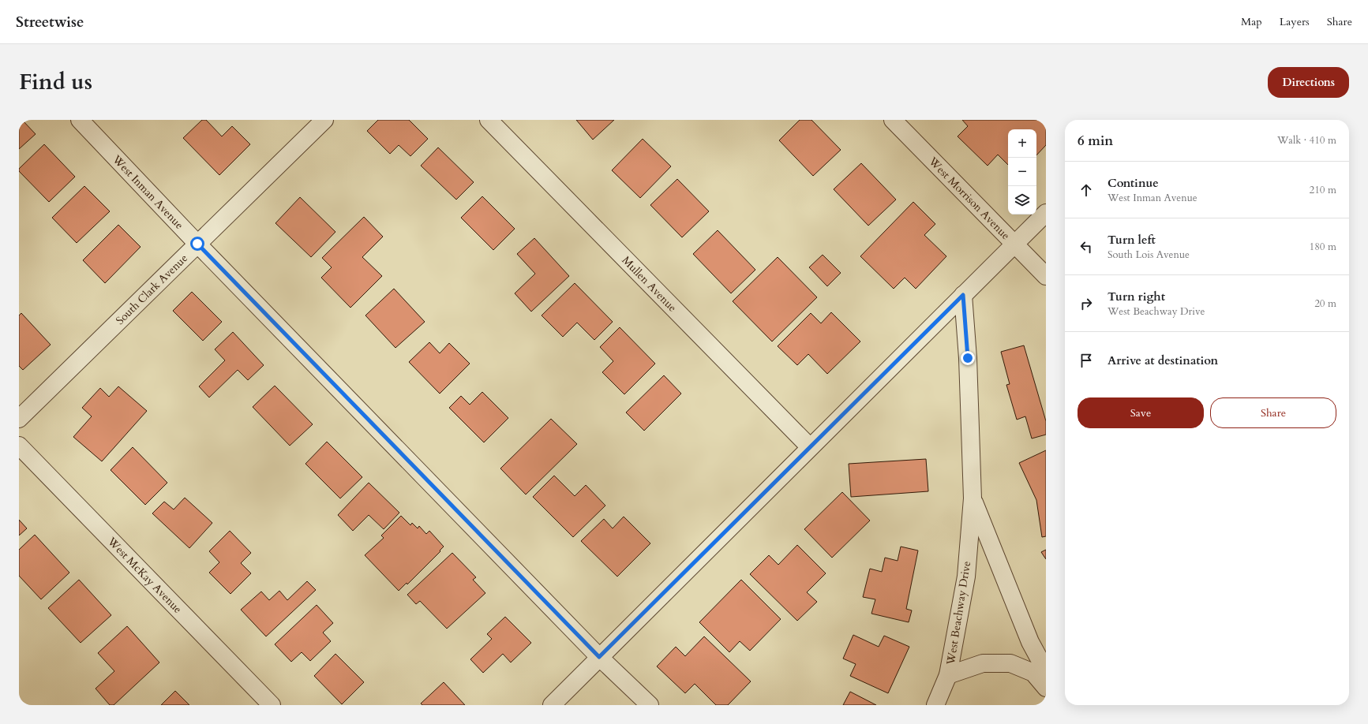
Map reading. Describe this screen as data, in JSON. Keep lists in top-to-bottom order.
{
  "streets": {
    "street": [
      "West Inman Avenue",
      "West Morrison Avenue",
      "Mullen Avenue",
      "South Clark Avenue",
      "West McKay Avenue",
      "West Beachway Drive"
    ]
  },
  "crossings": [
    ["West Inman Avenue", "South Clark Avenue"]
  ],
  "page": {
    "header": "Streetwise",
    "nav": ["Map", "Layers", "Share"],
    "title": "Find us",
    "buttons": [
      "Directions",
      ["Save", "Share"]
    ],
    "heading": ["6 min", "Walk · 410 m"],
    "map_buttons": ["+", "−"],
    "list": [
      ["Continue", "West Inman Avenue", "210 m"],
      ["Turn left", "South Lois Avenue", "180 m"],
      ["Turn right", "West Beachway Drive", "20 m"],
      "Arrive at destination"
    ]
  }
}
